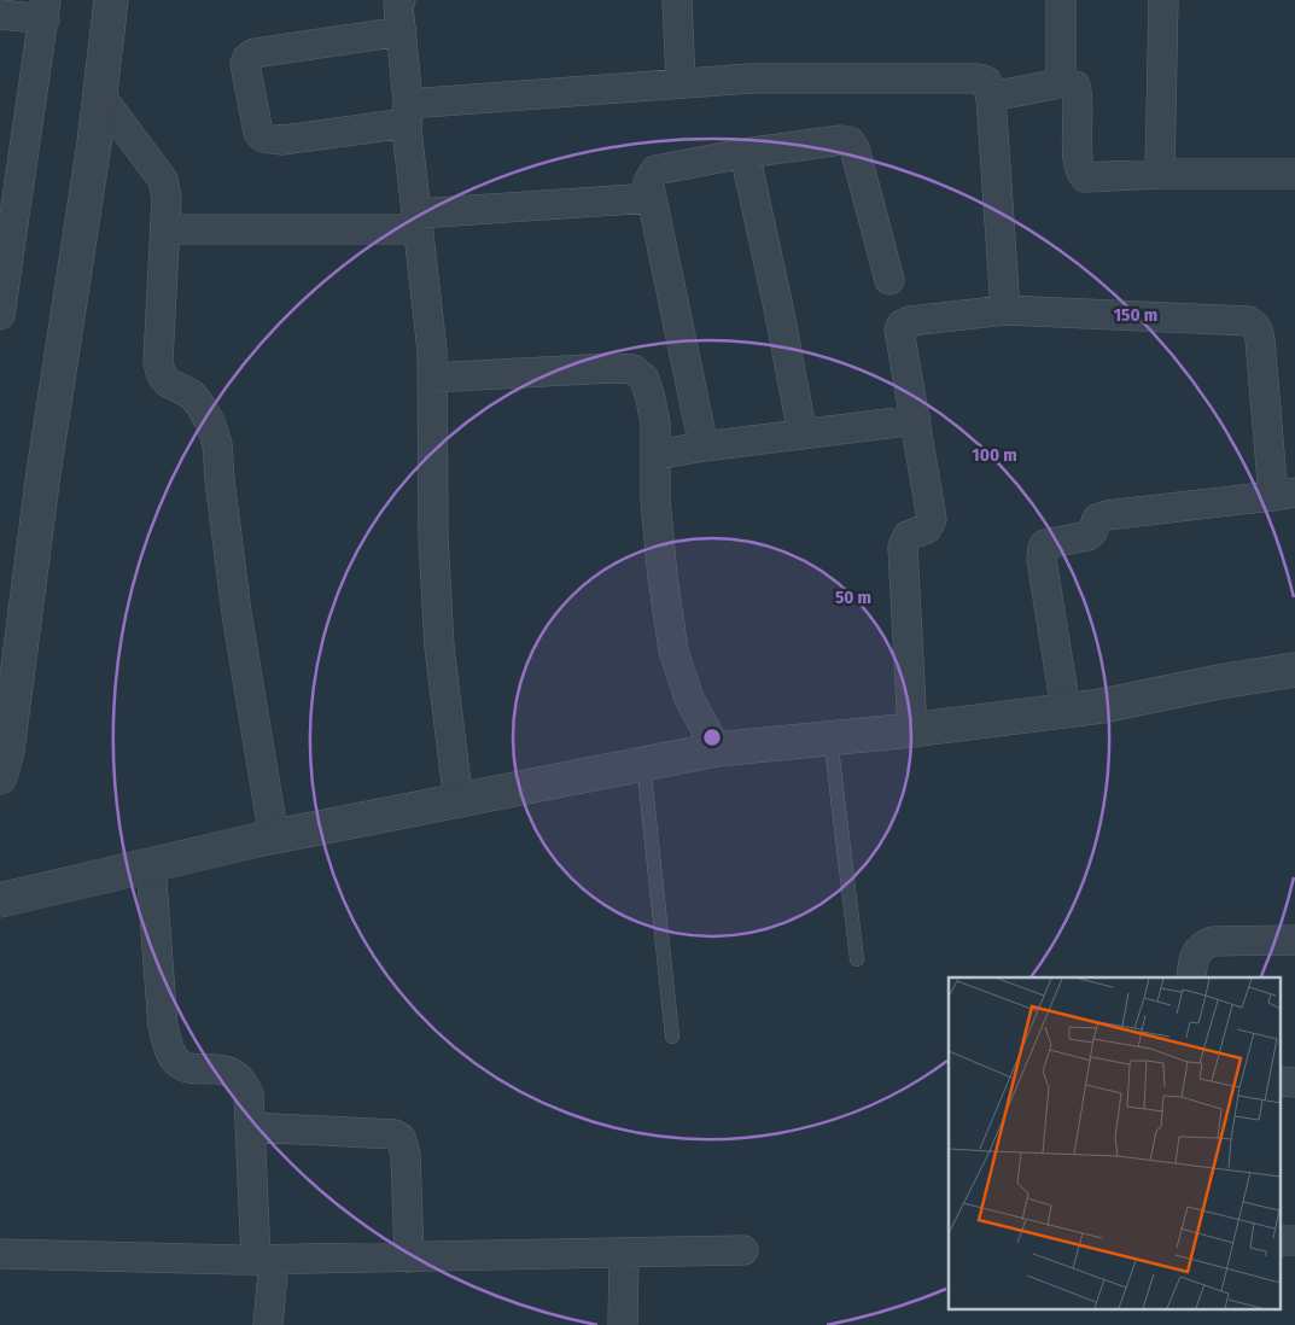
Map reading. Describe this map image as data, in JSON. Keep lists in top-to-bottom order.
{
  "rings": ["150 m", "100 m", "50 m"]
}
